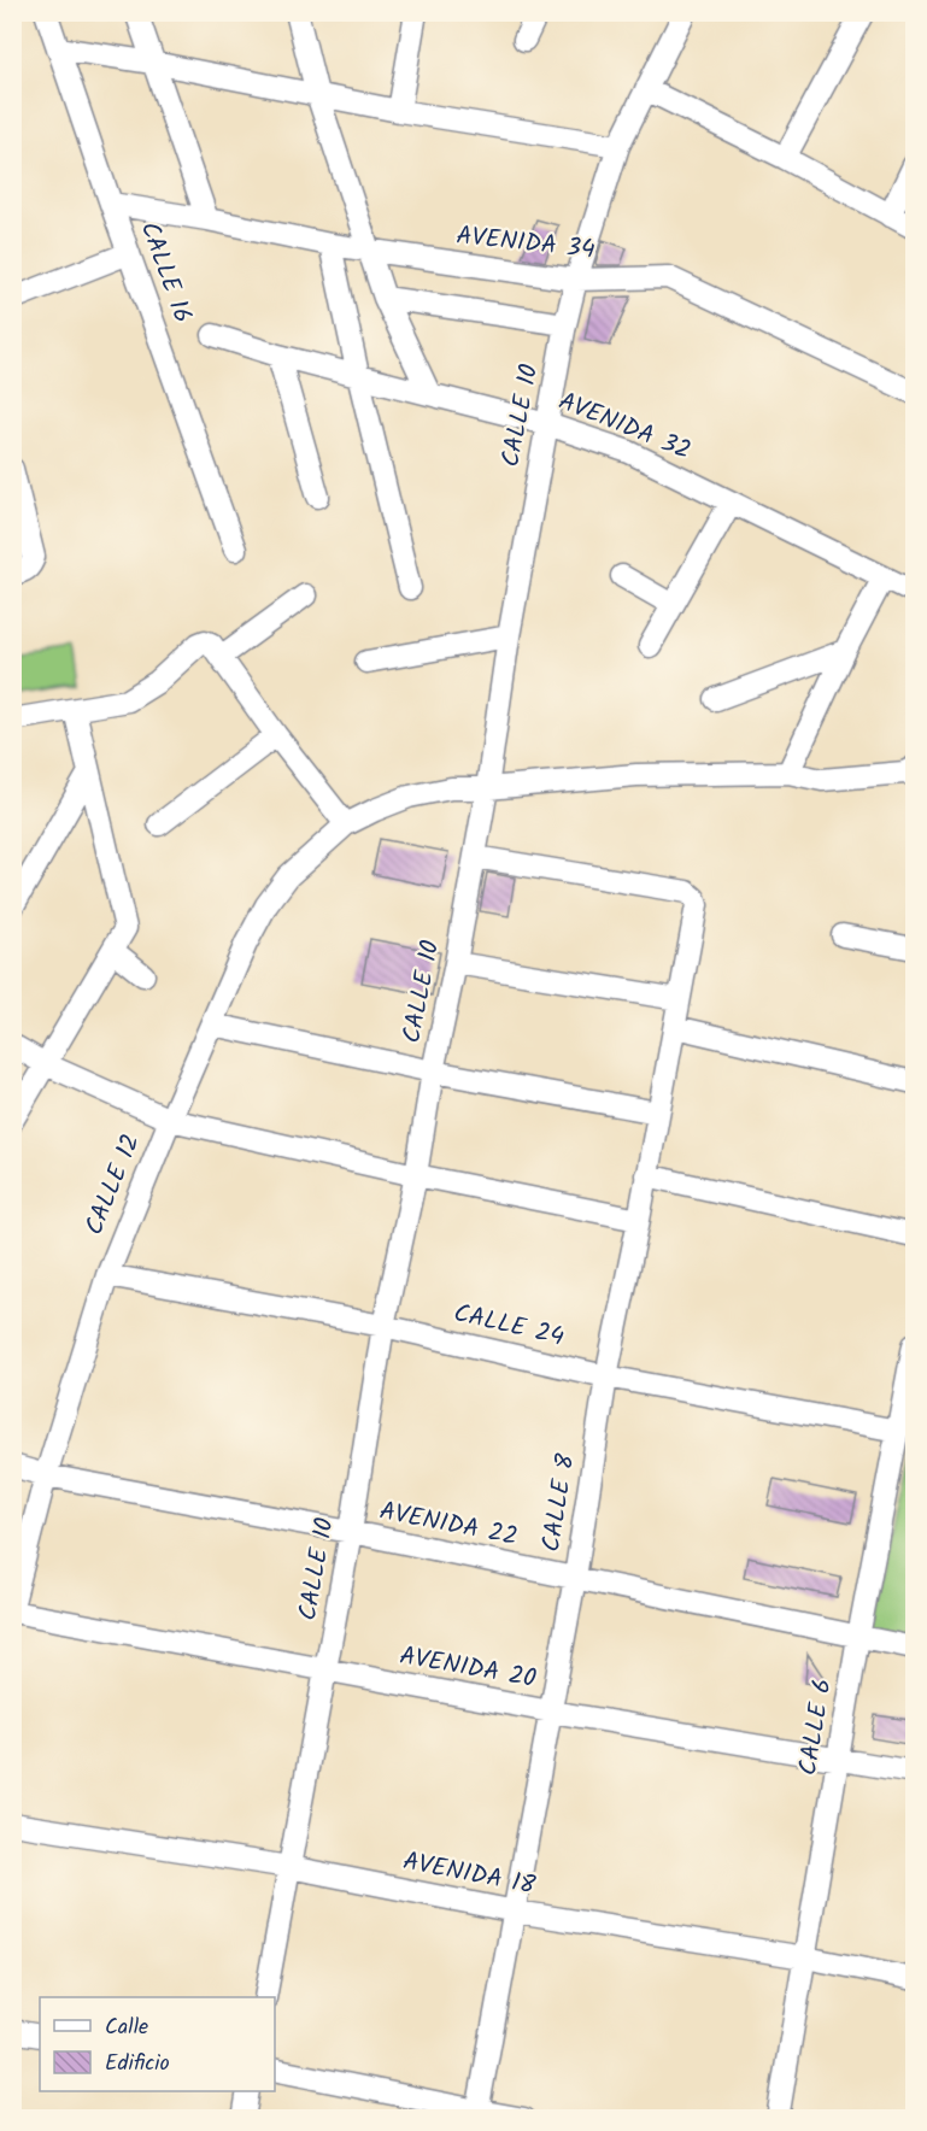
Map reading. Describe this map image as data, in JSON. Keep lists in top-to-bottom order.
{
  "streets": {
    "street": [
      "AVENIDA 34",
      "CALLE 16",
      "CALLE 10",
      "AVENIDA 32",
      "CALLE 12",
      "CALLE 24",
      "CALLE 8",
      "AVENIDA 22",
      "AVENIDA 20",
      "CALLE 6",
      "AVENIDA 18"
    ]
  },
  "crossings": [
    ["AVENIDA 34", "CALLE 16"],
    ["AVENIDA 34", "CALLE 10"],
    ["CALLE 10", "AVENIDA 32"],
    ["CALLE 10", "CALLE 12"],
    ["CALLE 10", "CALLE 24"],
    ["CALLE 10", "CALLE 8"],
    ["CALLE 10", "AVENIDA 22"],
    ["CALLE 10", "AVENIDA 20"],
    ["CALLE 10", "AVENIDA 18"],
    ["CALLE 12", "CALLE 24"],
    ["CALLE 12", "AVENIDA 22"],
    ["CALLE 12", "AVENIDA 20"],
    ["CALLE 24", "CALLE 8"],
    ["CALLE 24", "CALLE 6"],
    ["CALLE 8", "AVENIDA 22"],
    ["CALLE 8", "AVENIDA 20"],
    ["CALLE 8", "AVENIDA 18"],
    ["AVENIDA 22", "CALLE 6"],
    ["AVENIDA 20", "CALLE 6"],
    ["CALLE 6", "AVENIDA 18"]
  ],
  "legend": ["Calle", "Edificio"]
}
